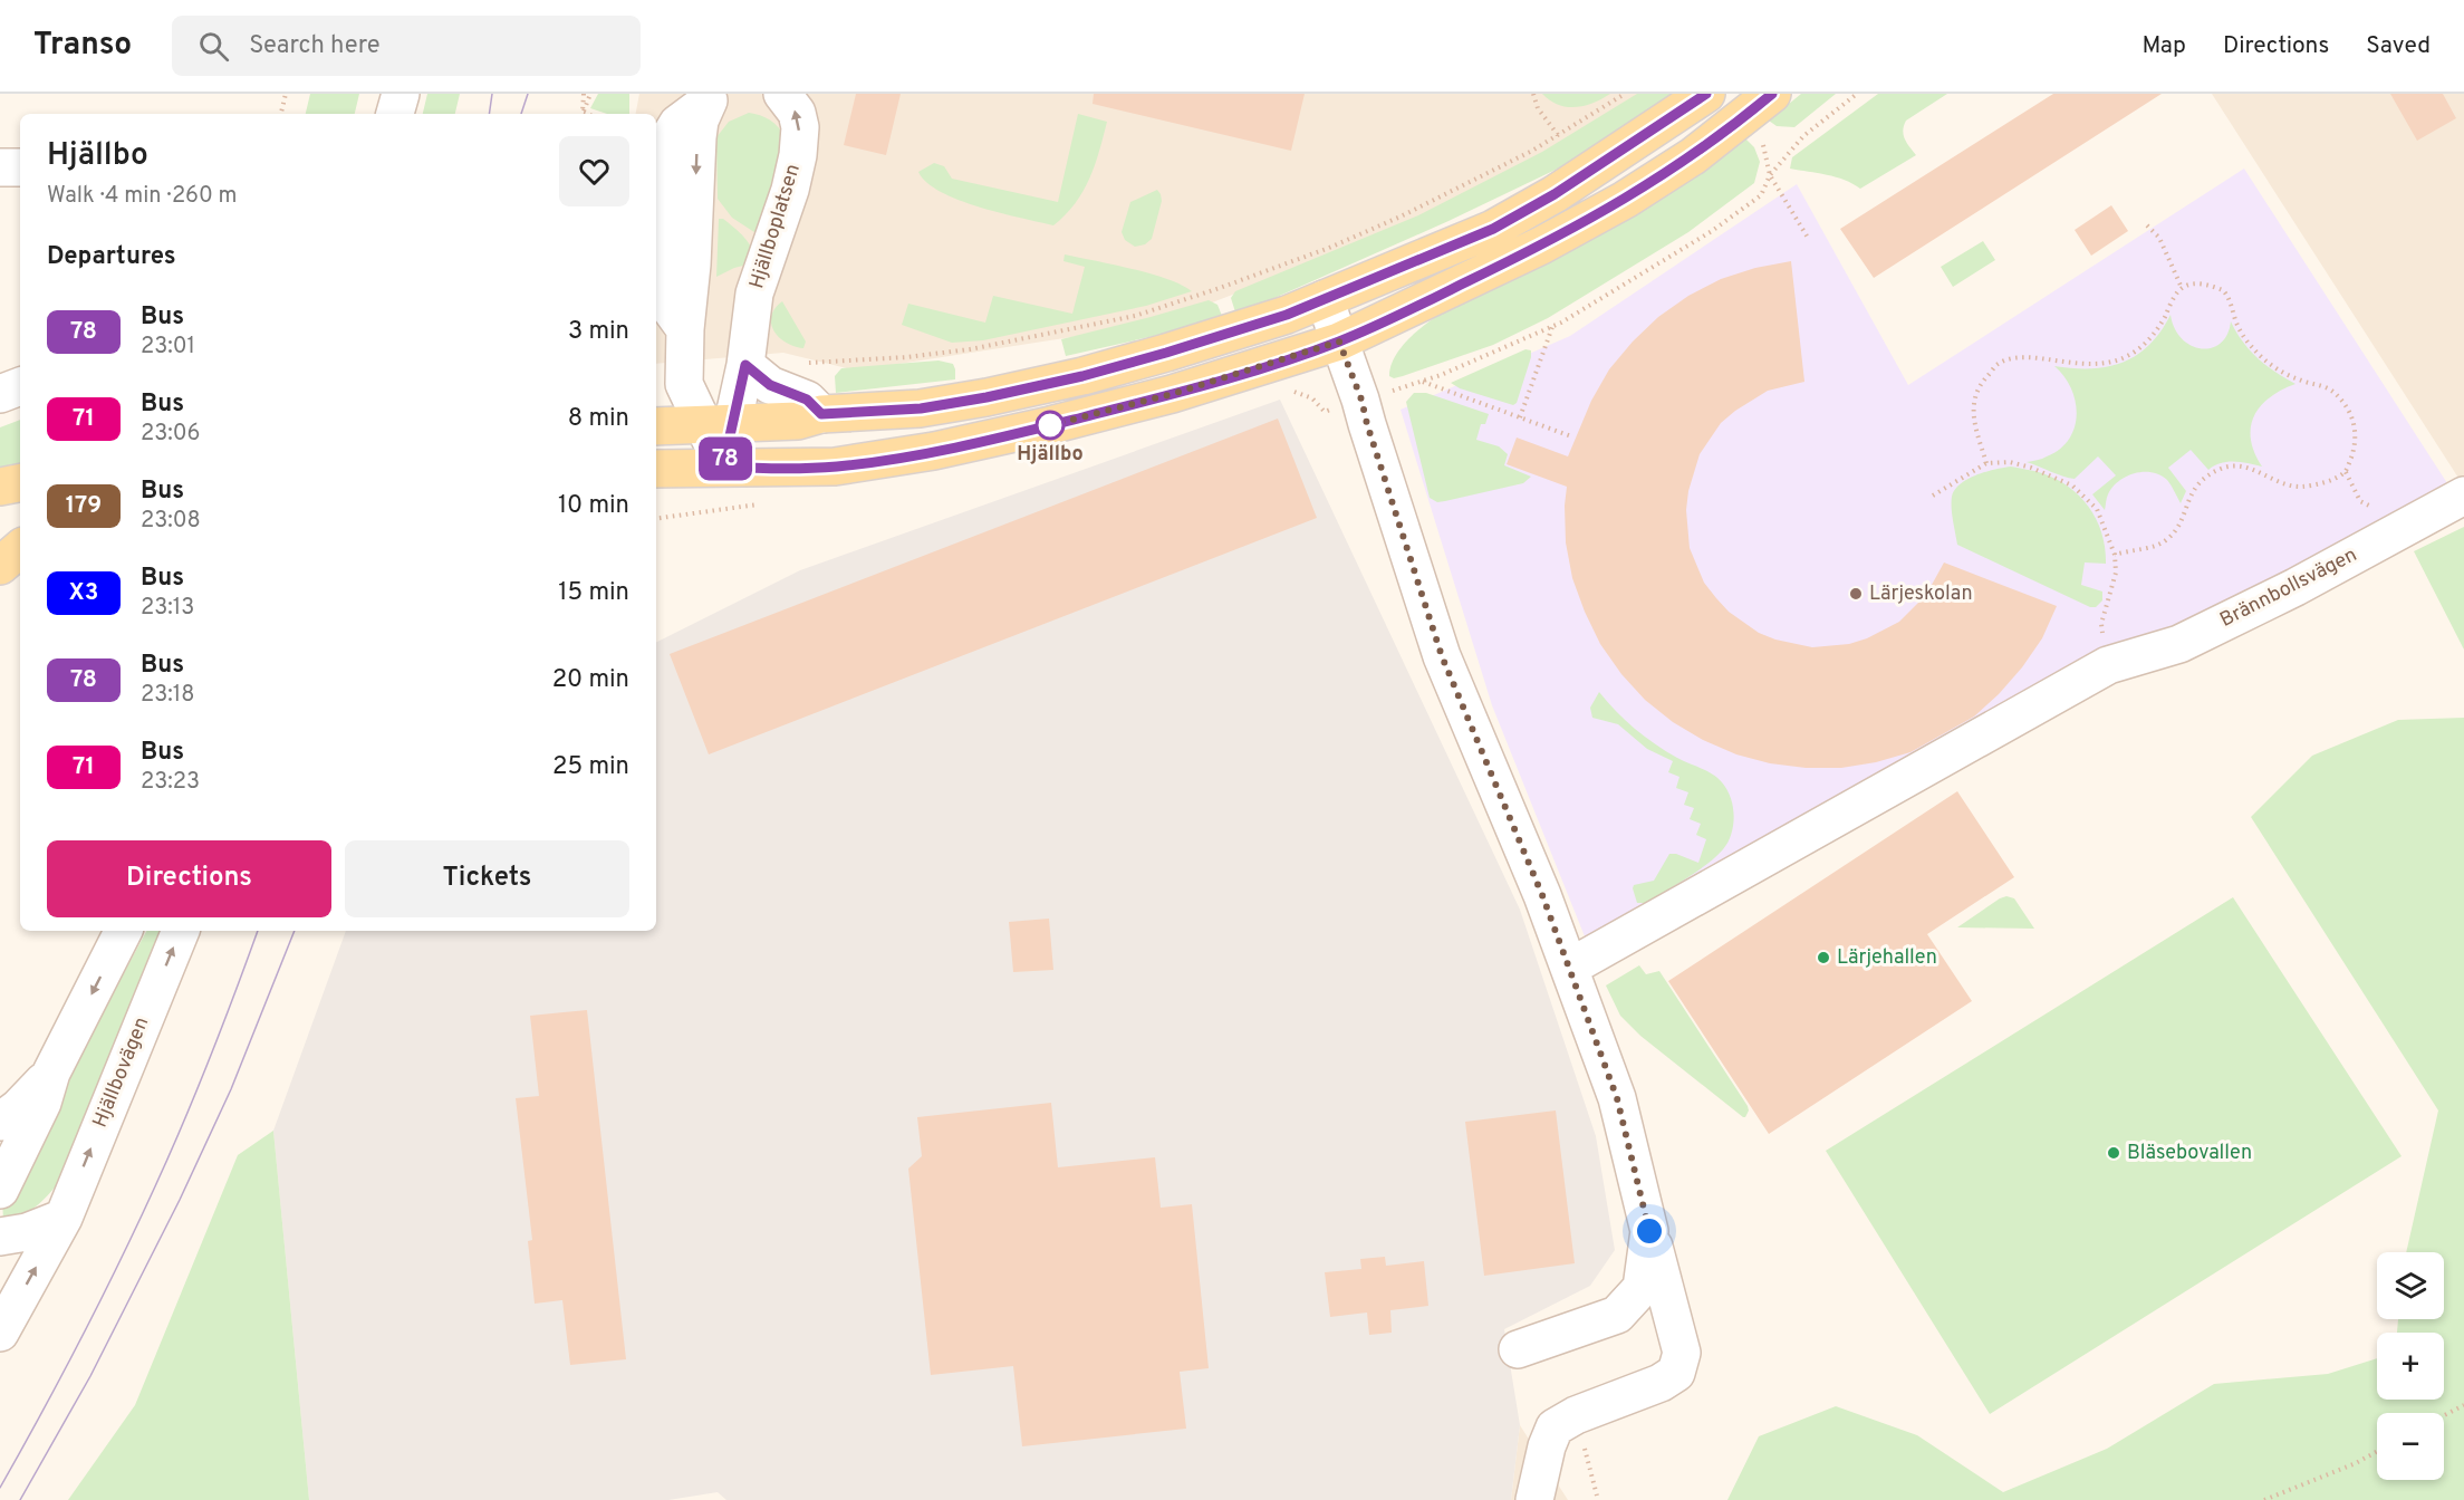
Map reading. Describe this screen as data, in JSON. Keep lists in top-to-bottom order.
{
  "streets": {
    "street": ["Hjällboplatsen", "Brännbollsvägen", "Hjällbovägen"]
  },
  "places": [
    "Hjällbo",
    "Lärjeskolan",
    "Lärjehallen",
    "Bläsebovallen"
  ],
  "lines": ["bus line 78"],
  "page": {
    "header": "Transo",
    "search": "Search here",
    "nav": ["Map", "Directions", "Saved"],
    "on_map": "78",
    "heading": [
      ["Hjällbo", "Walk · 4 min · 260 m"],
      "Departures"
    ],
    "list": [
      {
        "mark": "78",
        "name": "Bus",
        "note": "23:01",
        "value": "3 min"
      },
      {
        "mark": "71",
        "name": "Bus",
        "note": "23:06",
        "value": "8 min"
      },
      {
        "mark": "179",
        "name": "Bus",
        "note": "23:08",
        "value": "10 min"
      },
      {
        "mark": "X3",
        "name": "Bus",
        "note": "23:13",
        "value": "15 min"
      },
      {
        "mark": "78",
        "name": "Bus",
        "note": "23:18",
        "value": "20 min"
      },
      {
        "mark": "71",
        "name": "Bus",
        "note": "23:23",
        "value": "25 min"
      }
    ],
    "buttons": ["Directions", "Tickets"],
    "map_buttons": ["+", "−"]
  }
}
